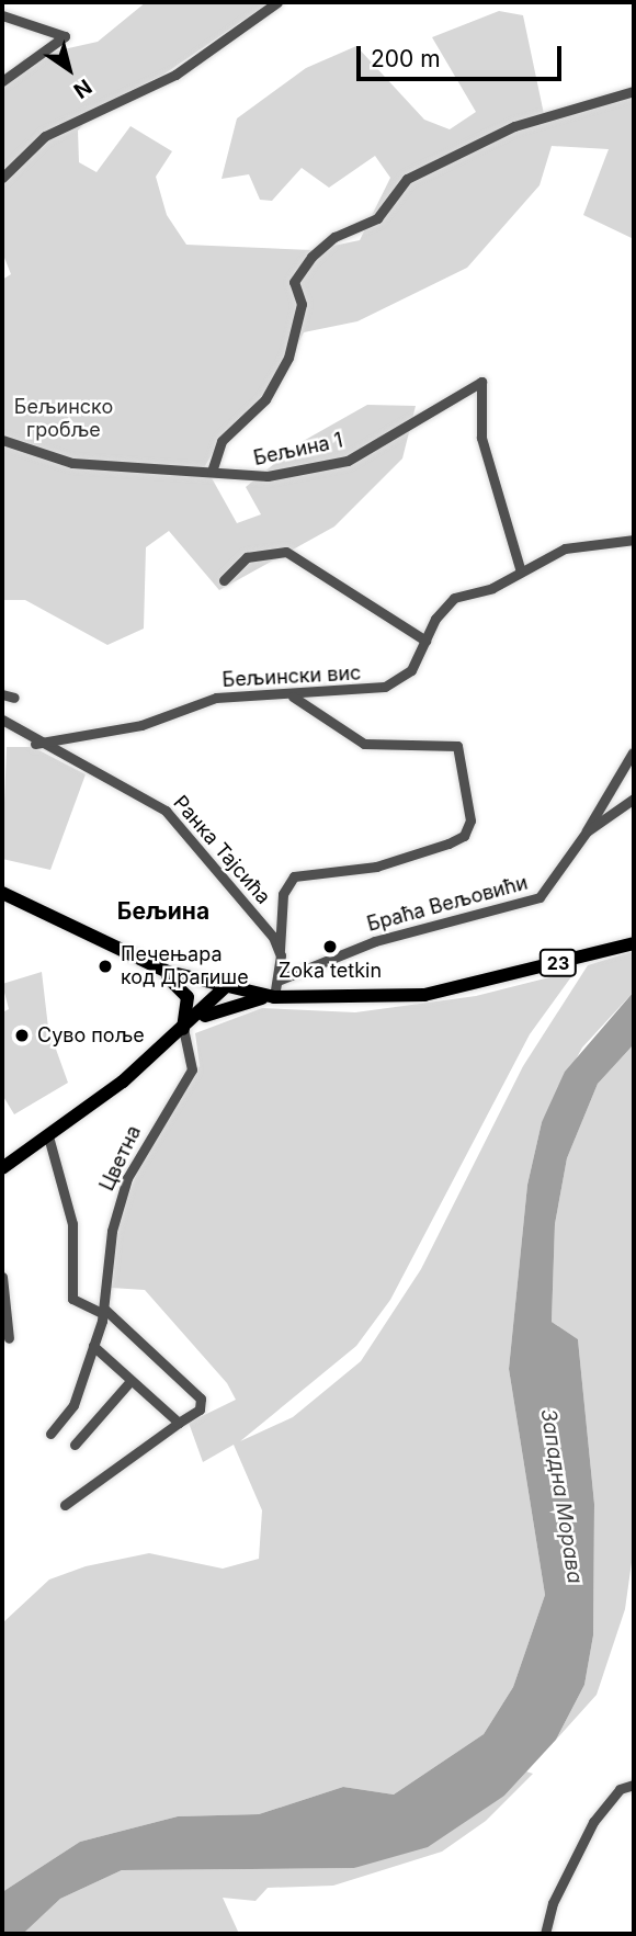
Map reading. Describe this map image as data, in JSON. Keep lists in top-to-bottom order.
{
  "streets": {
    "main road": ["23"],
    "street": [
      "Бељина 1",
      "Бељински вис",
      "Ранка Тајсића",
      "Браћа Вељовићи",
      "Цветна"
    ]
  },
  "crossings": [
    ["Бељина 1", "Бељински вис"],
    ["Бељински вис", "Ранка Тајсића"]
  ],
  "districts": ["Бељина"],
  "water": ["Западна Морава"],
  "parks": ["Бељинско гробље"],
  "places": ["Zoka tetkin", "Печењара код Драгише", "Суво поље"],
  "scale_bar": "200 m",
  "north": "bottom right"
}
